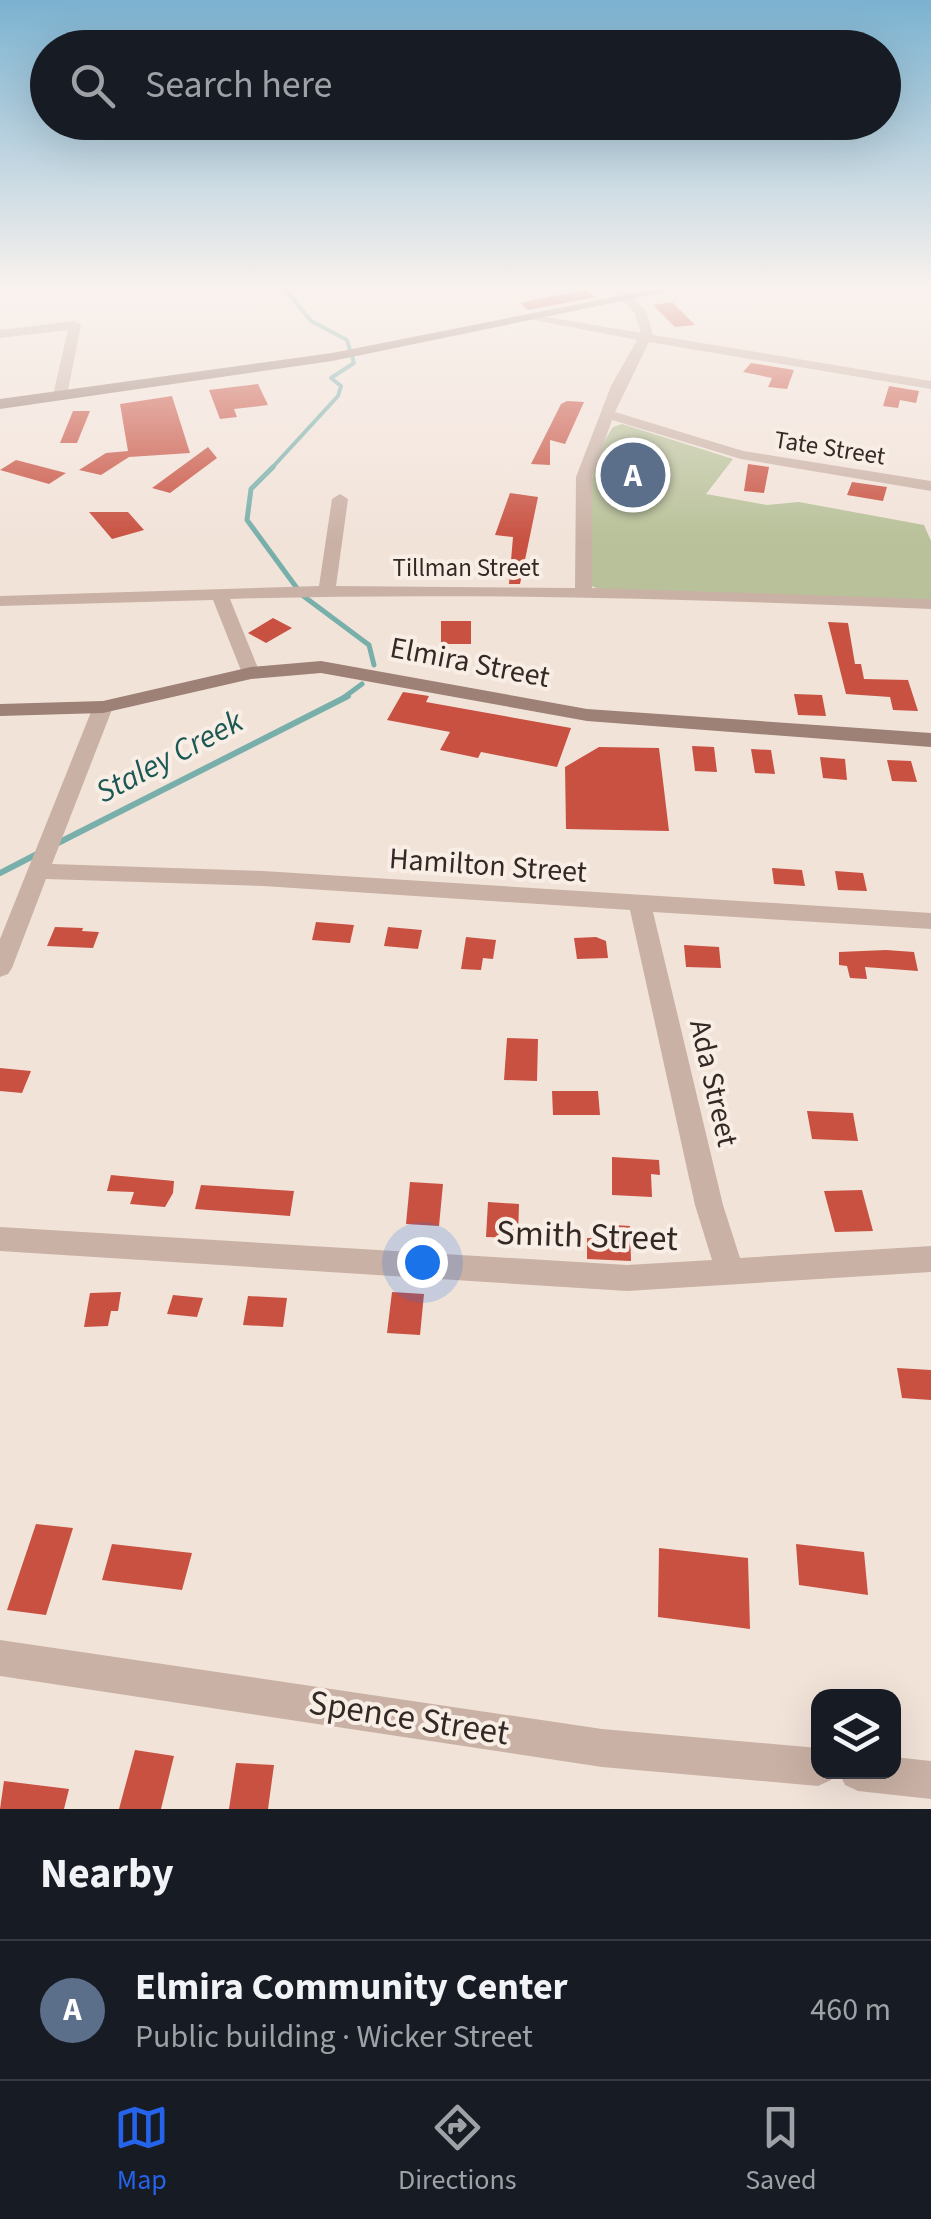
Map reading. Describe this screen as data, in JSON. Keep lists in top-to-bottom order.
{
  "streets": {
    "street": [
      "Tate Street",
      "Tillman Street",
      "Elmira Street",
      "Hamilton Street",
      "Ada Street",
      "Smith Street",
      "Spence Street"
    ]
  },
  "crossings": [
    ["Hamilton Street", "Ada Street"],
    ["Ada Street", "Smith Street"]
  ],
  "water": ["Staley Creek"],
  "page": {
    "search": "Search here",
    "pins": "A",
    "heading": "Nearby",
    "list": [
      {
        "mark": "A",
        "name": "Elmira Community Center",
        "note": "Public building · Wicker Street",
        "value": "460 m"
      }
    ],
    "nav": ["Map", "Directions", "Saved"]
  }
}
